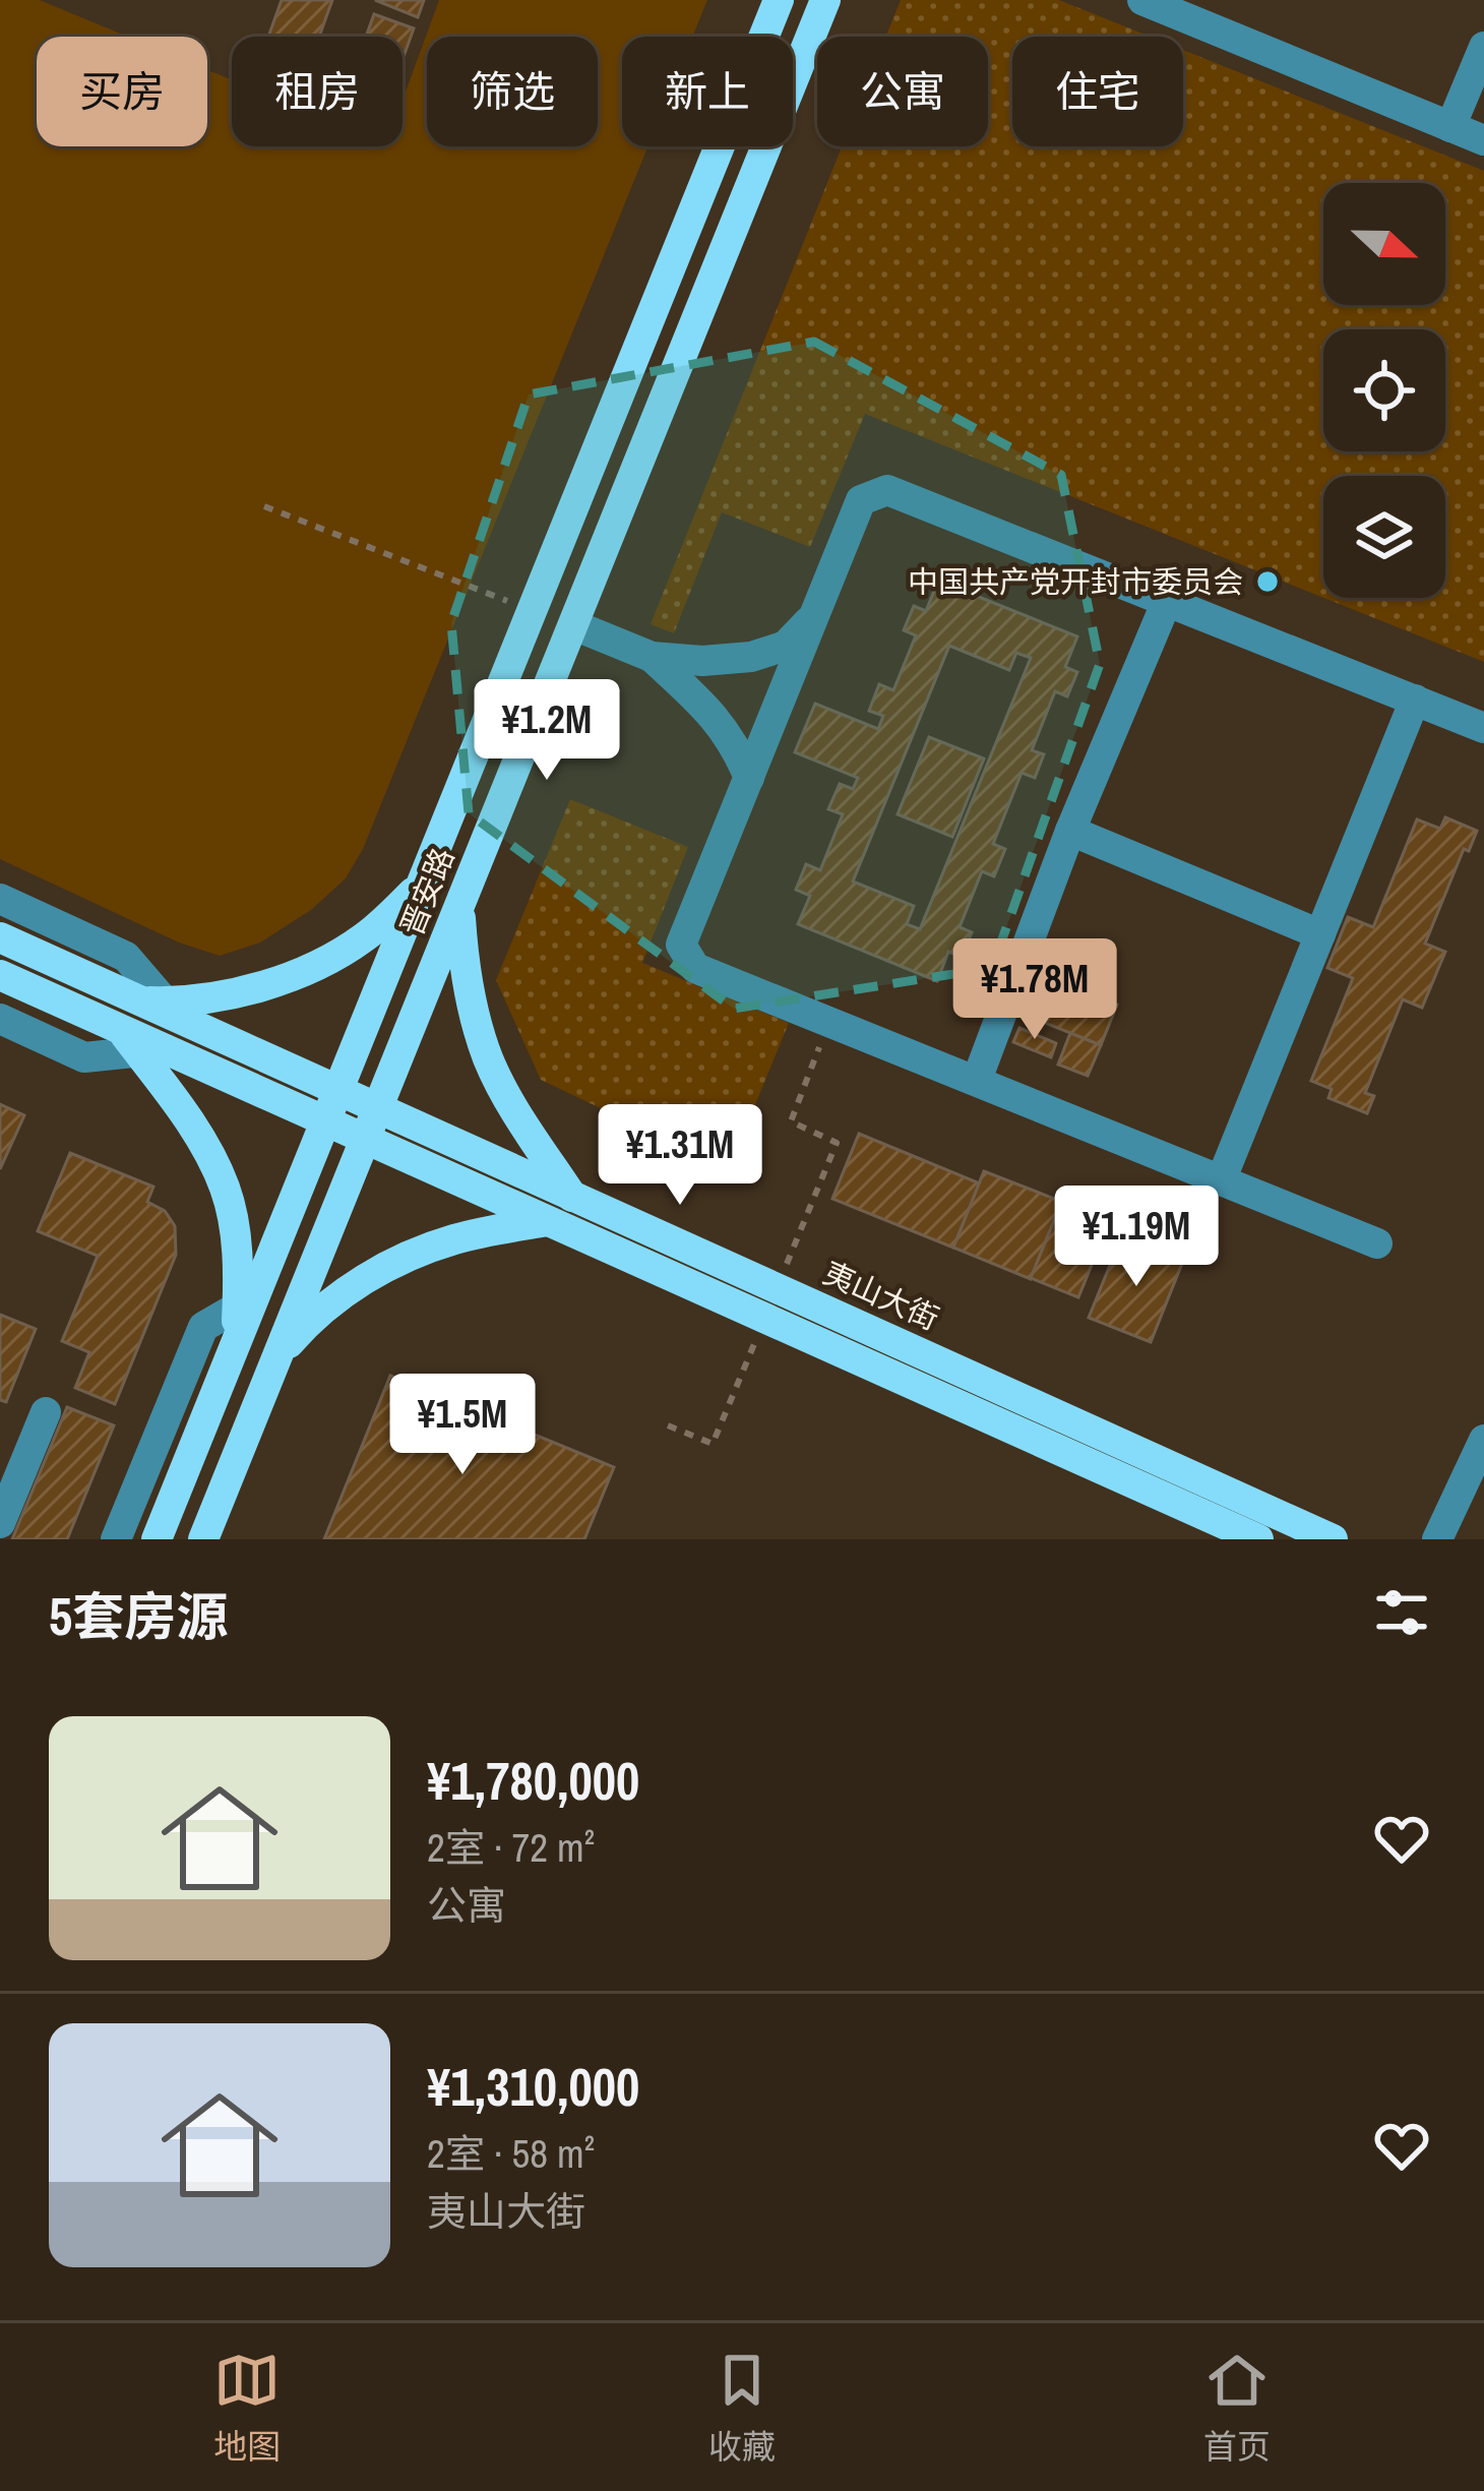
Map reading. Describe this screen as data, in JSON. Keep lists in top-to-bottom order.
{
  "streets": {
    "main road": ["晋安路", "夷山大街"]
  },
  "crossings": [
    ["晋安路", "夷山大街"]
  ],
  "places": ["中国共产党开封市委员会"],
  "north": "right",
  "page": {
    "chip": [
      "买房",
      "租房",
      "筛选",
      "新上",
      "公寓",
      "住宅"
    ],
    "price": [
      "¥1.2M",
      "¥1.78M",
      "¥1.31M",
      "¥1.19M",
      "¥1.5M"
    ],
    "heading": "5套房源",
    "list": [
      {
        "name": "¥1,780,000",
        "note": "2室 · 72 m² · 公寓"
      },
      {
        "name": "¥1,310,000",
        "note": "2室 · 58 m² · 夷山大街"
      }
    ],
    "tabs": ["地图", "收藏", "首页"]
  }
}
